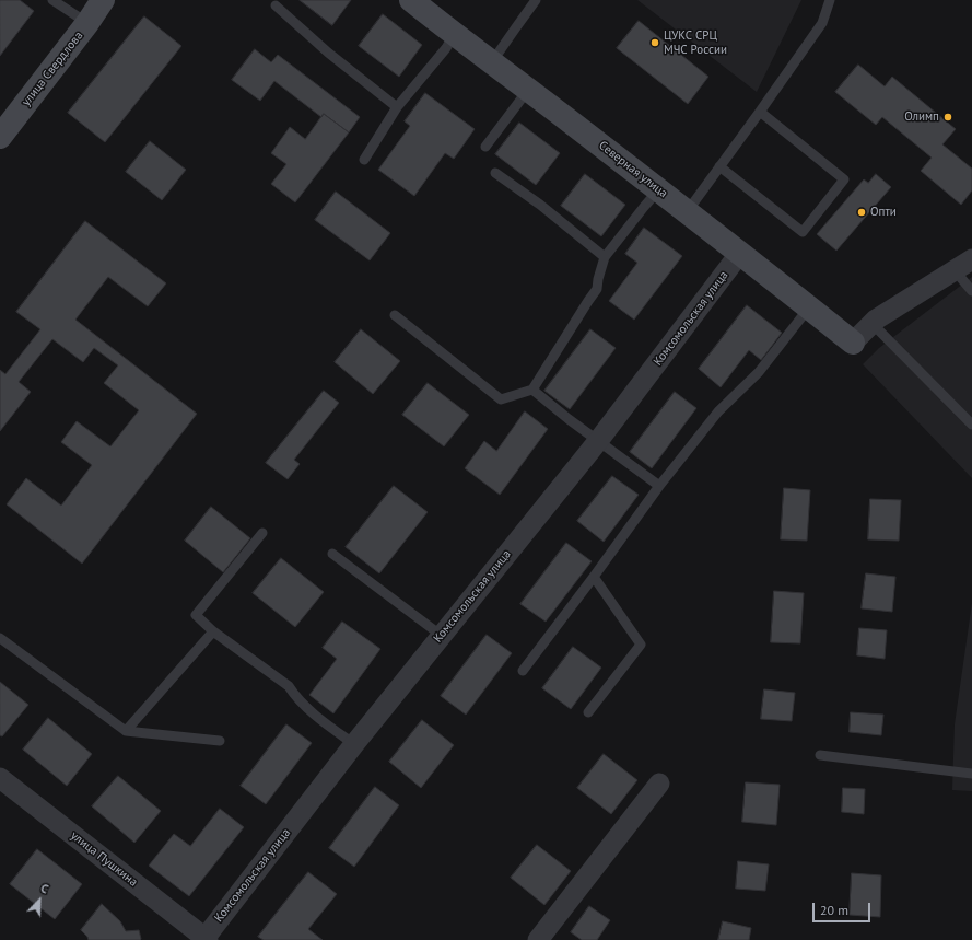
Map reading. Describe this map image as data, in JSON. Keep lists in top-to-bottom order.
{
  "streets": {
    "street": [
      "улица Свердлова",
      "Северная улица",
      "Комсомольская улица",
      "улица Пушкина"
    ]
  },
  "crossings": [
    ["Северная улица", "Комсомольская улица"],
    ["Комсомольская улица", "улица Пушкина"]
  ],
  "places": ["ЦУКС СРЦ МЧС России", "Олимп", "Опти"],
  "scale_bar": "20 m",
  "north": "top right"
}
